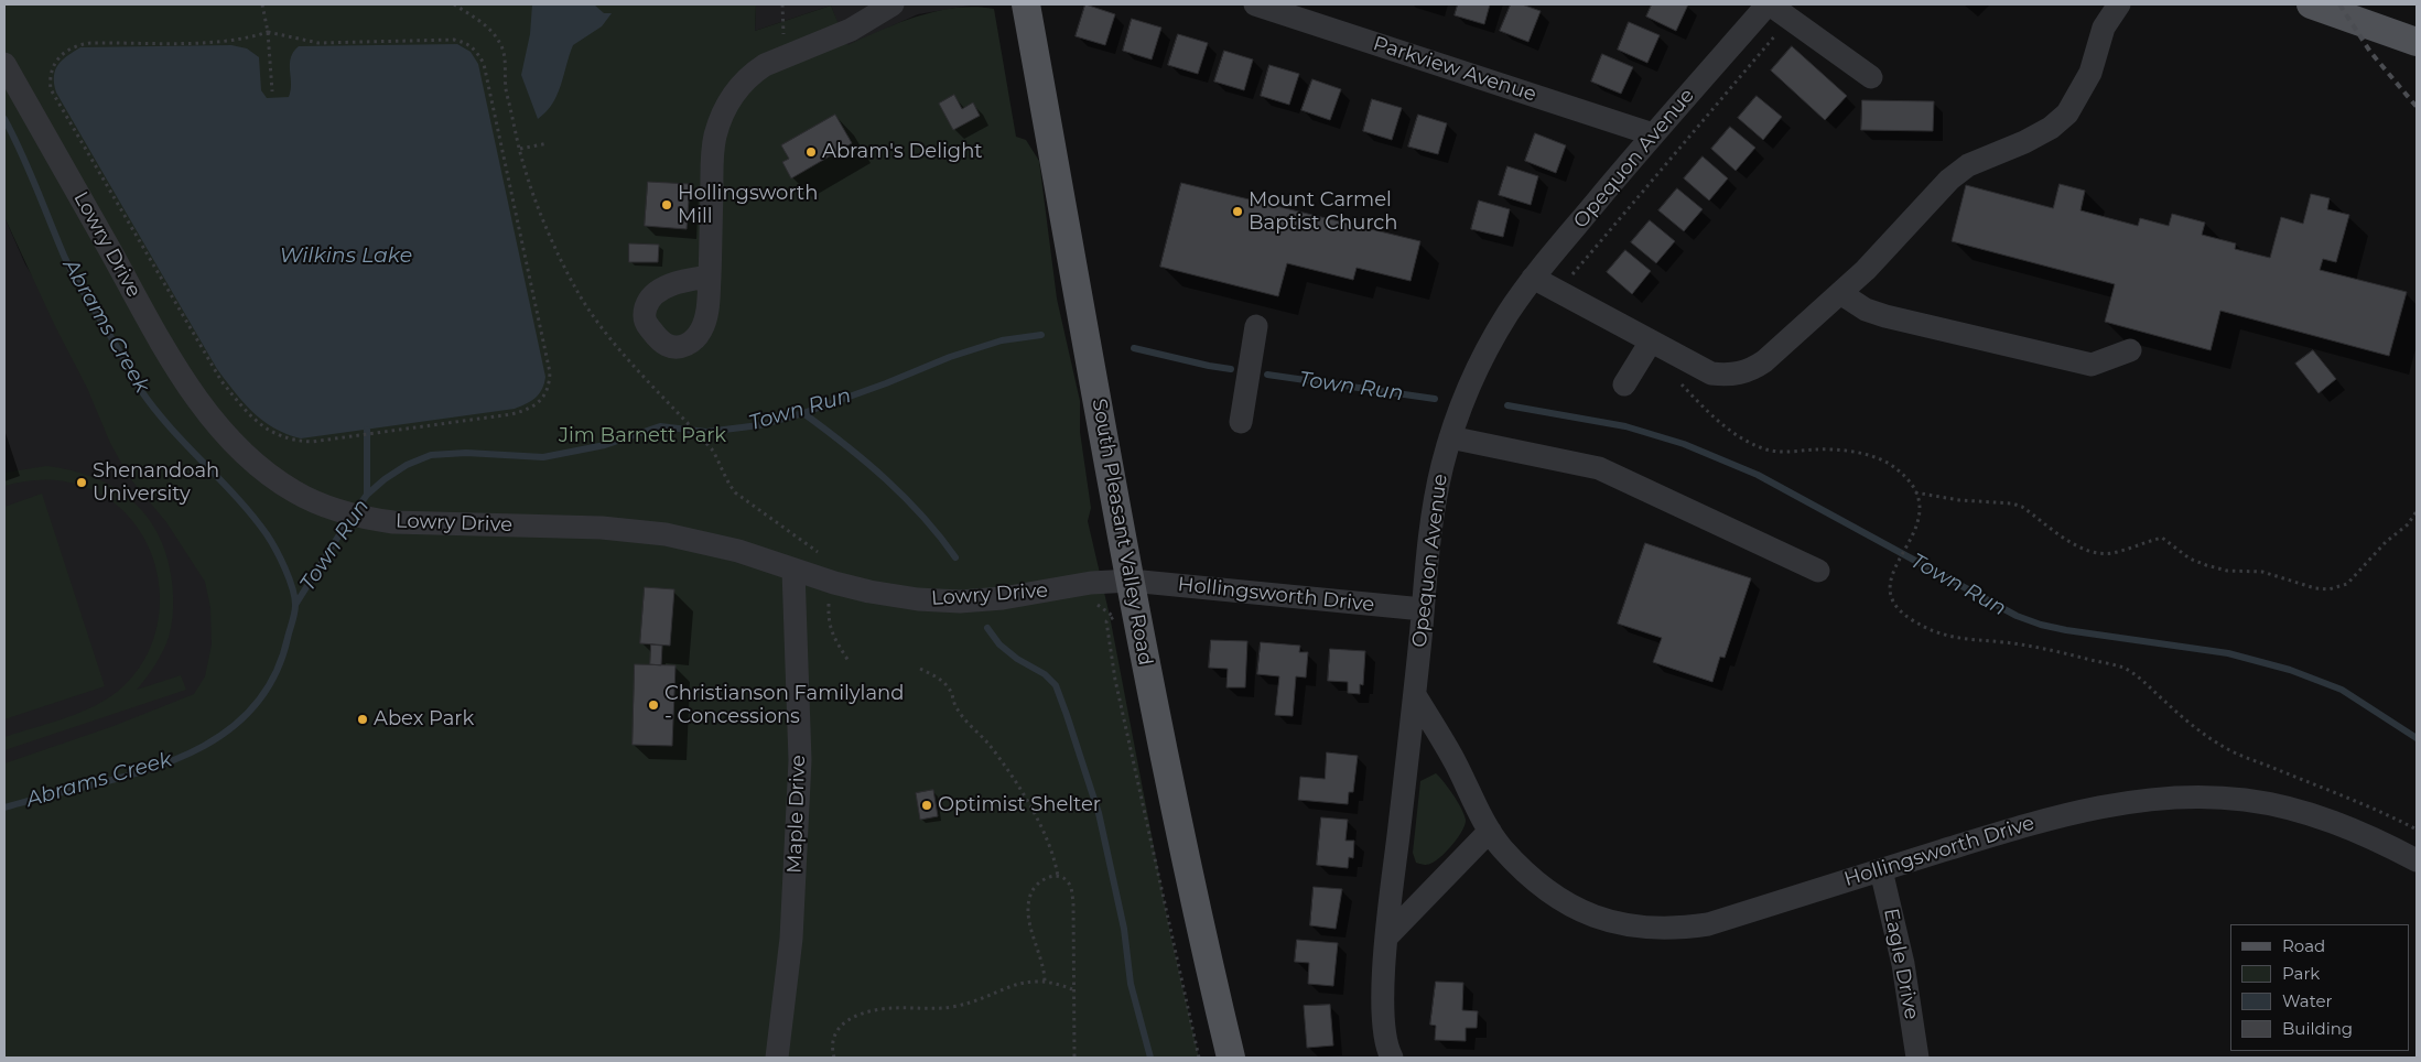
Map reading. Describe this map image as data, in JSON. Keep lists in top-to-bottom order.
{
  "streets": {
    "main road": ["South Pleasant Valley Road"],
    "street": [
      "Parkview Avenue",
      "Opequon Avenue",
      "Lowry Drive",
      "Hollingsworth Drive",
      "Maple Drive",
      "Eagle Drive"
    ]
  },
  "crossings": [
    ["Parkview Avenue", "Opequon Avenue"],
    ["Opequon Avenue", "Hollingsworth Drive"],
    ["Lowry Drive", "South Pleasant Valley Road"],
    ["Lowry Drive", "Hollingsworth Drive"],
    ["Lowry Drive", "Maple Drive"],
    ["South Pleasant Valley Road", "Hollingsworth Drive"],
    ["Hollingsworth Drive", "Eagle Drive"]
  ],
  "water": ["Wilkins Lake", "Abrams Creek", "Town Run"],
  "parks": ["Jim Barnett Park"],
  "places": [
    "Abram's Delight",
    "Hollingsworth Mill",
    "Mount Carmel Baptist Church",
    "Shenandoah University",
    "Christianson Familyland - Concessions",
    "Abex Park",
    "Optimist Shelter"
  ],
  "legend": [
    "Road",
    "Park",
    "Water",
    "Building"
  ]
}
